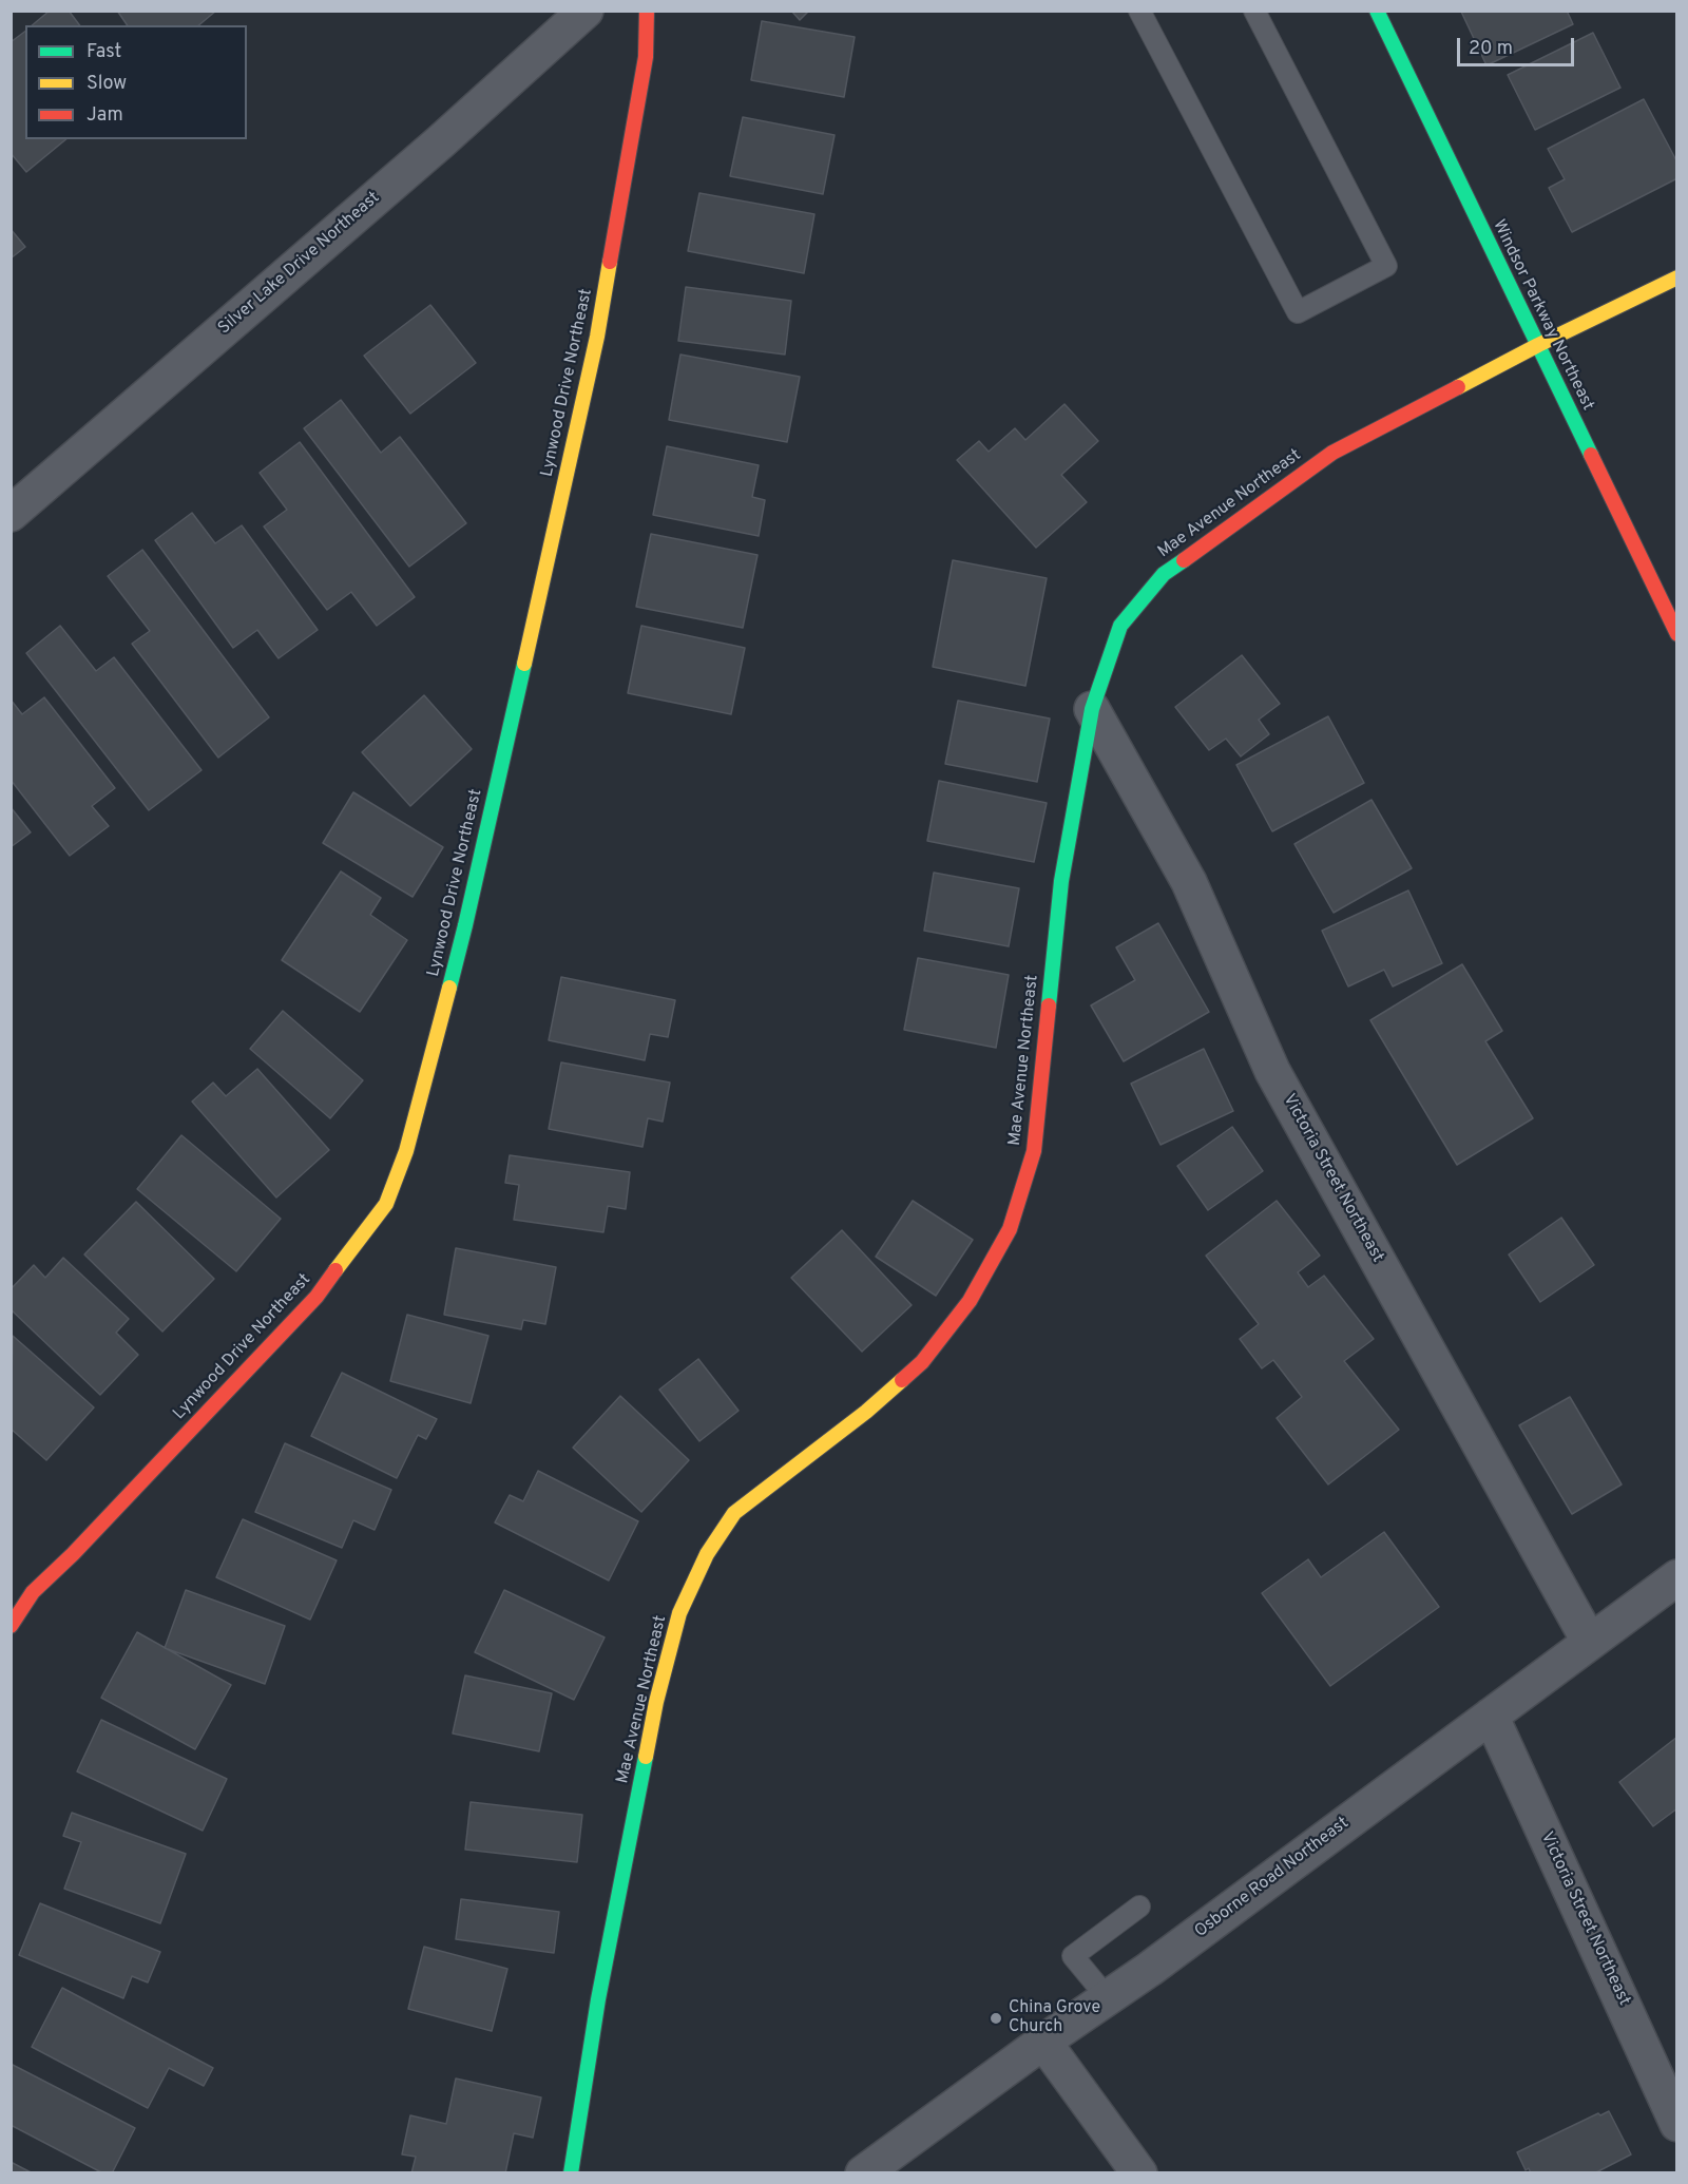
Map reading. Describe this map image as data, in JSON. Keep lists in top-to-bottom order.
{
  "streets": {
    "street": [
      "Silver Lake Drive Northeast",
      "Windsor Parkway Northeast",
      "Lynwood Drive Northeast",
      "Mae Avenue Northeast",
      "Victoria Street Northeast",
      "Osborne Road Northeast"
    ]
  },
  "crossings": [
    ["Windsor Parkway Northeast", "Mae Avenue Northeast"],
    ["Mae Avenue Northeast", "Victoria Street Northeast"],
    ["Victoria Street Northeast", "Osborne Road Northeast"]
  ],
  "places": ["China Grove Church"],
  "legend": ["Fast", "Slow", "Jam"],
  "scale_bar": "20 m"
}
